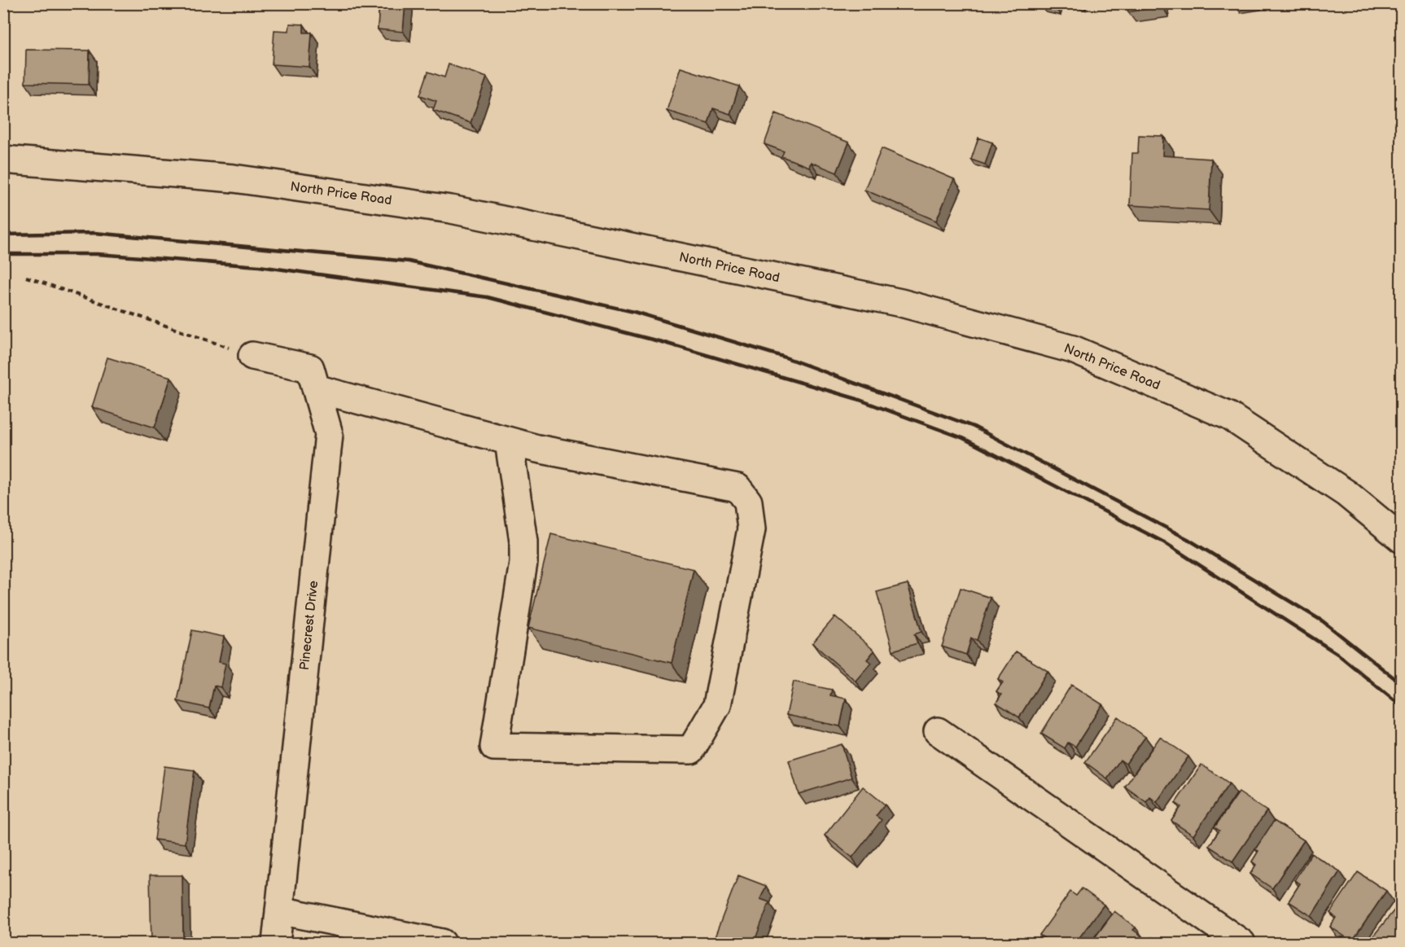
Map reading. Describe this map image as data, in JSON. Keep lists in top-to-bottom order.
{
  "streets": {
    "street": ["North Price Road", "Pinecrest Drive"]
  }
}
